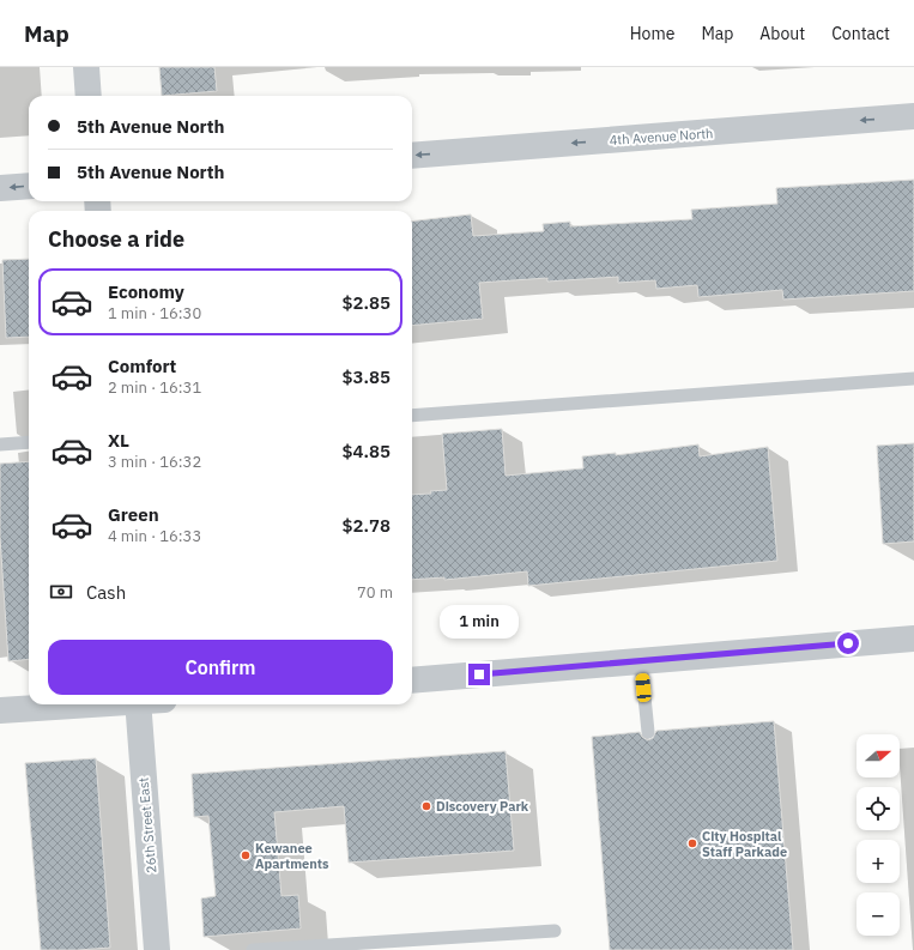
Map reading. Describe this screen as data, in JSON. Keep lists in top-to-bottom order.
{
  "streets": {
    "street": ["4th Avenue North", "26th Street East"]
  },
  "one_way": ["4th Avenue North"],
  "places": ["Discovery Park", "City Hospital Staff Parkade", "Kewanee Apartments"],
  "north": "right",
  "page": {
    "header": "Map",
    "nav": [
      "Home",
      "Map",
      "About",
      "Contact"
    ],
    "banner": ["5th Avenue North", "5th Avenue North"],
    "heading": "Choose a ride",
    "list": [
      {
        "name": "Economy",
        "note": "1 min · 16:30",
        "value": "$2.85"
      },
      {
        "name": "Comfort",
        "note": "2 min · 16:31",
        "value": "$3.85"
      },
      {
        "name": "XL",
        "note": "3 min · 16:32",
        "value": "$4.85"
      },
      {
        "name": "Green",
        "note": "4 min · 16:33",
        "value": "$2.78"
      }
    ],
    "pay": ["Cash", "70 m"],
    "bubble": "1 min",
    "buttons": "Confirm",
    "map_buttons": ["+", "−"]
  }
}
